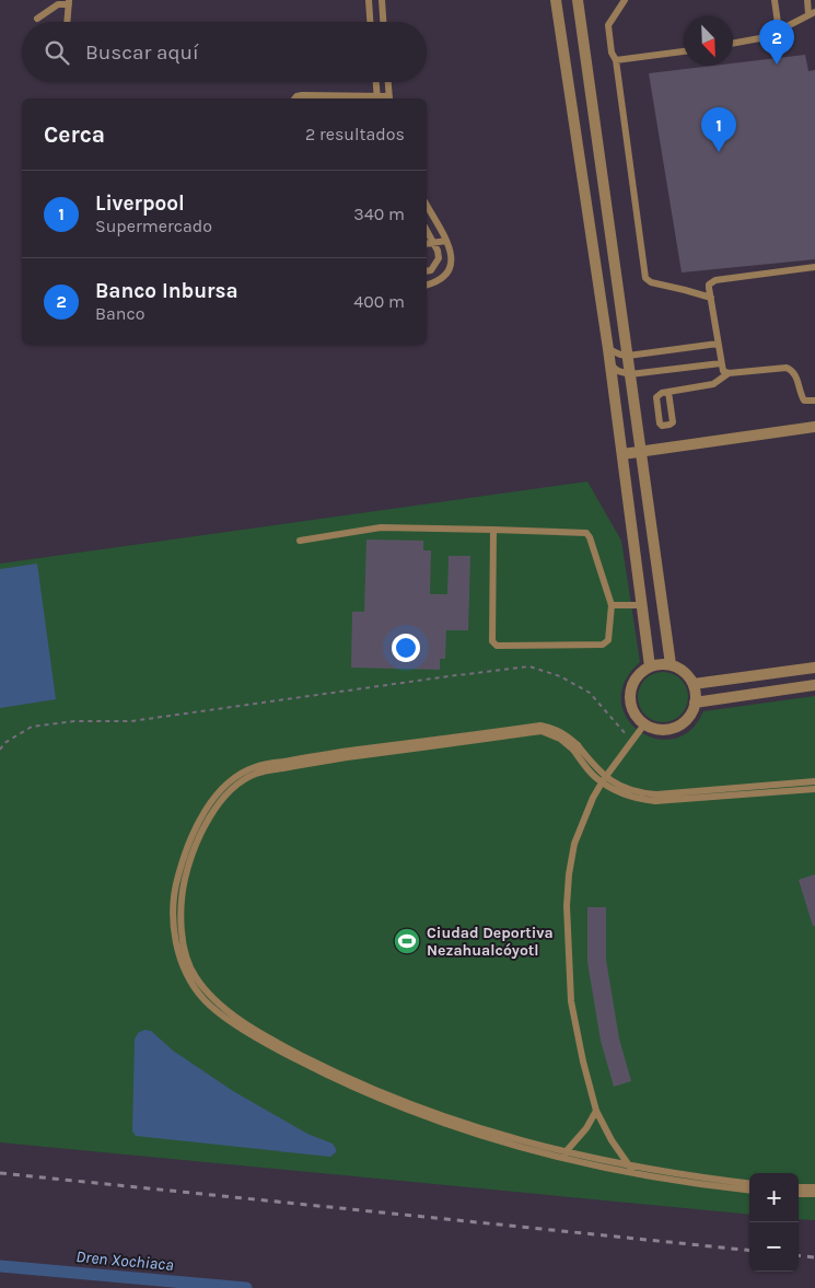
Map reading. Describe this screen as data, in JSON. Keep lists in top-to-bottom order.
{
  "water": ["Dren Xochiaca"],
  "places": {
    "sports": ["Ciudad Deportiva Nezahualcóyotl"]
  },
  "north": "bottom right",
  "page": {
    "pins": ["2", "1"],
    "search": "Buscar aquí",
    "heading": ["Cerca", "2 resultados"],
    "list": [
      {
        "mark": "1",
        "name": "Liverpool",
        "note": "Supermercado",
        "value": "340 m"
      },
      {
        "mark": "2",
        "name": "Banco Inbursa",
        "note": "Banco",
        "value": "400 m"
      }
    ],
    "map_buttons": ["+", "−"]
  }
}
